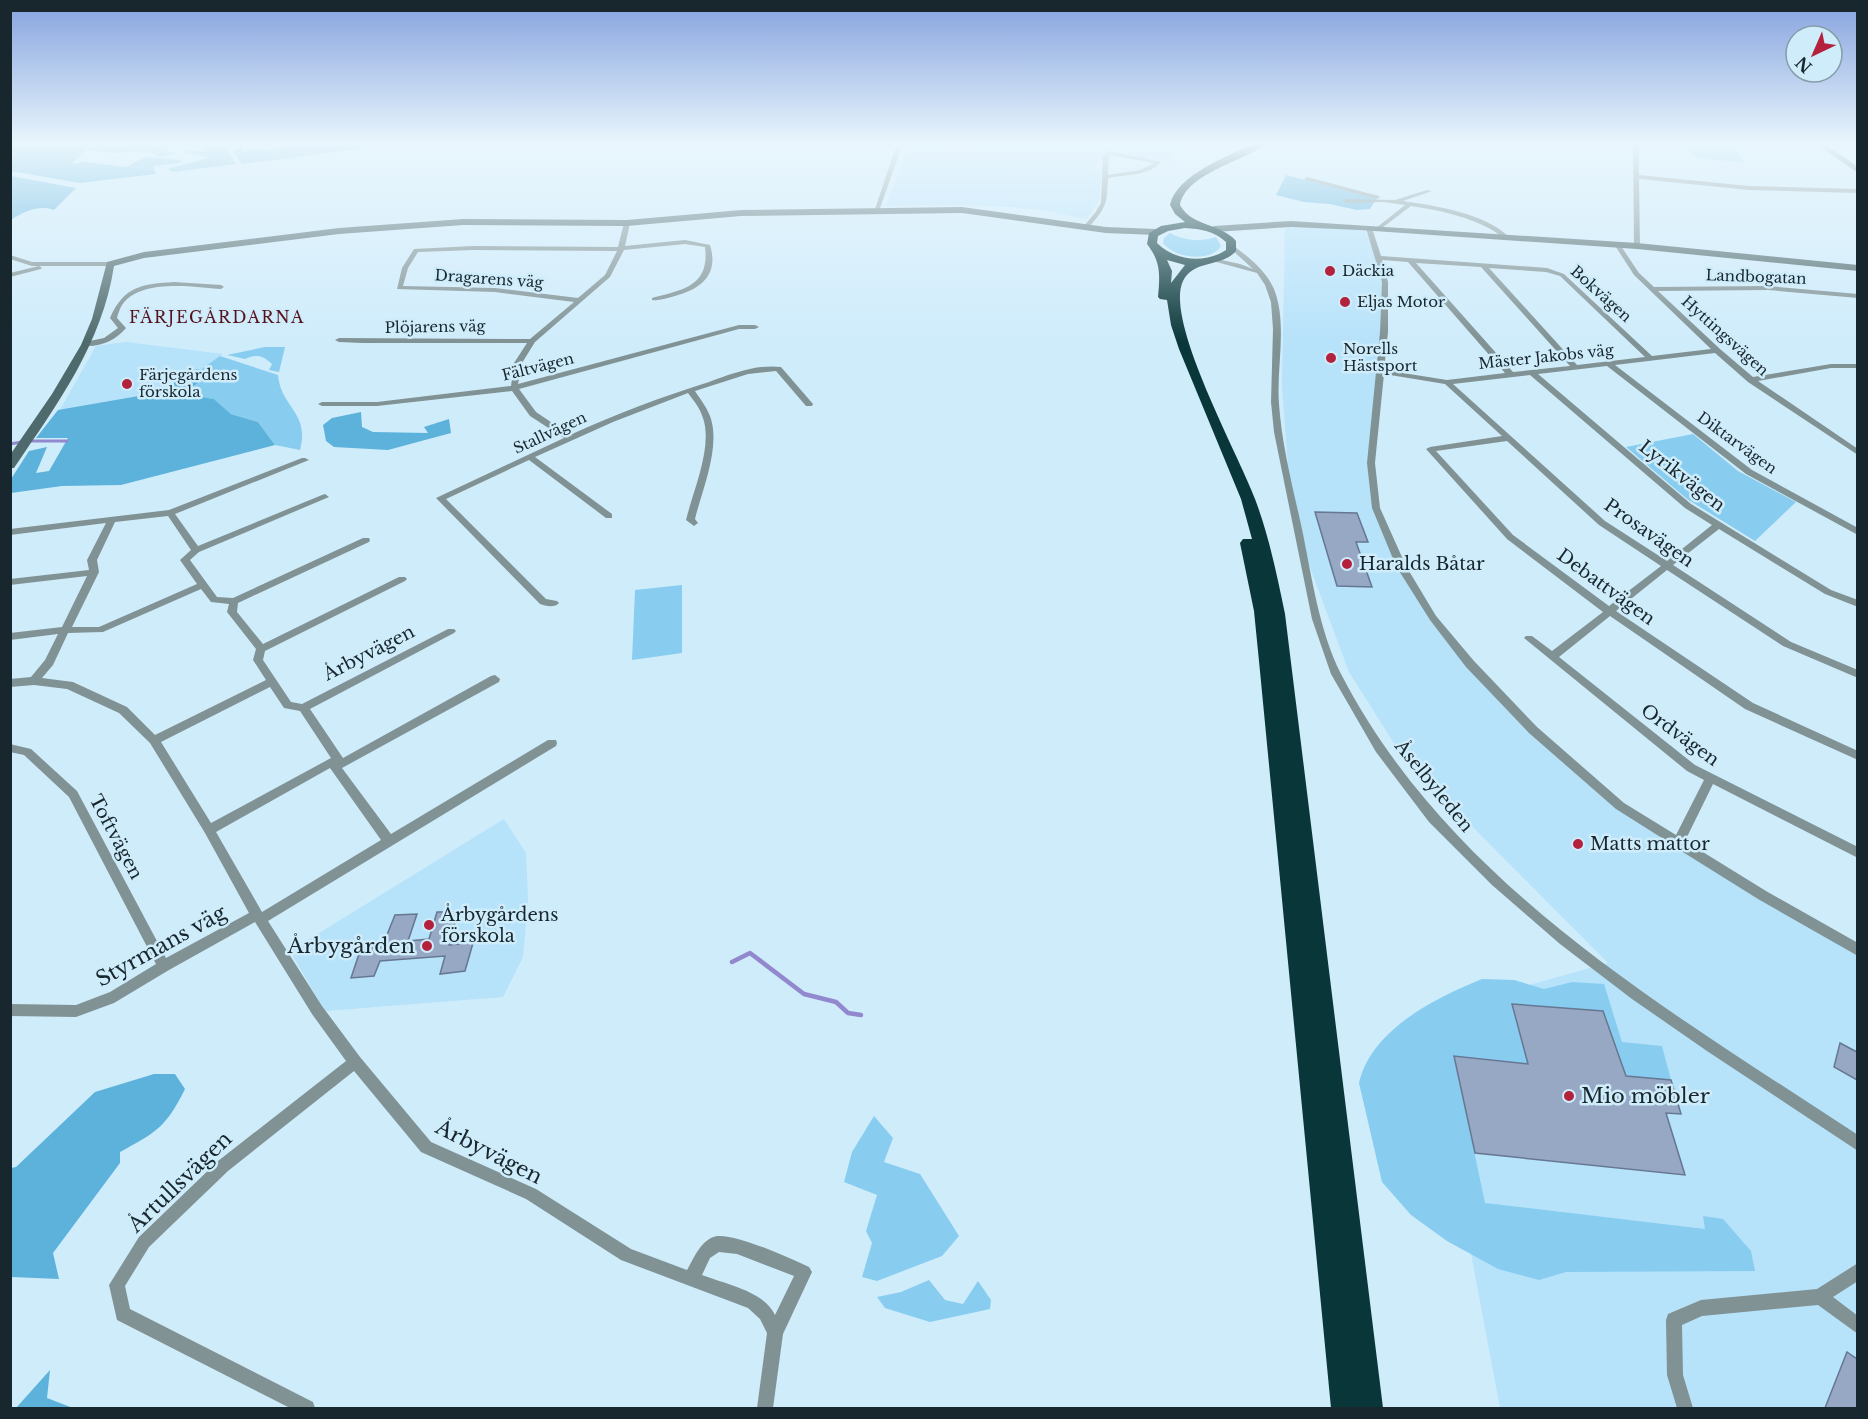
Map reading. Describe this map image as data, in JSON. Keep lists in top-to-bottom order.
{
  "streets": {
    "street": [
      "Landbogatan",
      "Dragarens väg",
      "Bokvägen",
      "Plöjarens väg",
      "Hyttingsvägen",
      "Mäster Jakobs väg",
      "Fältvägen",
      "Stallvägen",
      "Diktarvägen",
      "Lyrikvägen",
      "Prosavägen",
      "Debattvägen",
      "Årbyvägen",
      "Ordvägen",
      "Åselbyleden",
      "Toftvägen",
      "Styrmans väg",
      "Årtullsvägen"
    ]
  },
  "crossings": [
    ["Landbogatan", "Hyttingsvägen"],
    ["Bokvägen", "Mäster Jakobs väg"],
    ["Hyttingsvägen", "Mäster Jakobs väg"],
    ["Mäster Jakobs väg", "Diktarvägen"],
    ["Mäster Jakobs väg", "Lyrikvägen"],
    ["Mäster Jakobs väg", "Prosavägen"],
    ["Prosavägen", "Debattvägen"],
    ["Årbyvägen", "Styrmans väg"],
    ["Årbyvägen", "Årtullsvägen"],
    ["Toftvägen", "Styrmans väg"]
  ],
  "districts": ["FÄRJEGÅRDARNA"],
  "places": [
    "Däckia",
    "Eljas Motor",
    "Norells Hästsport",
    "Färjegårdens förskola",
    "Haralds Båtar",
    "Matts mattor",
    "Årbygårdens förskola",
    "Årbygården",
    "Mio möbler"
  ],
  "north": "bottom left"
}
